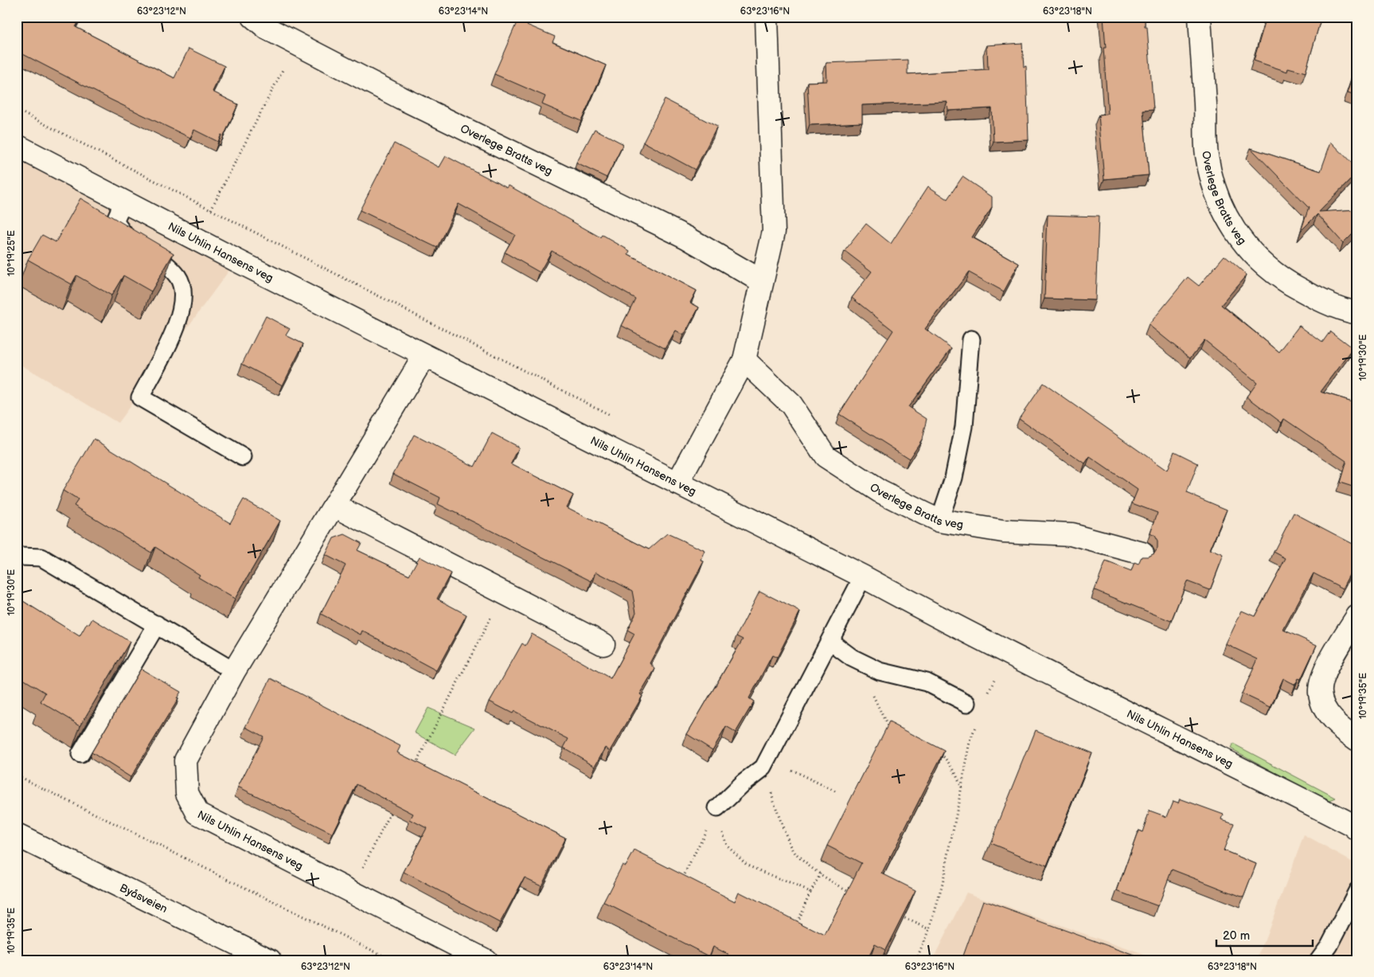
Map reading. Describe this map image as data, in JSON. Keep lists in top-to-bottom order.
{
  "streets": {
    "street": ["Overlege Bratts veg", "Nils Uhlin Hansens veg", "Byåsveien"]
  },
  "scale_bar": "20 m",
  "coordinates": [
    "63°23'12\"N",
    "63°23'14\"N",
    "63°23'16\"N",
    "63°23'18\"N",
    "10°19'25\"E",
    "10°19'30\"E",
    "10°19'35\"E"
  ]
}
